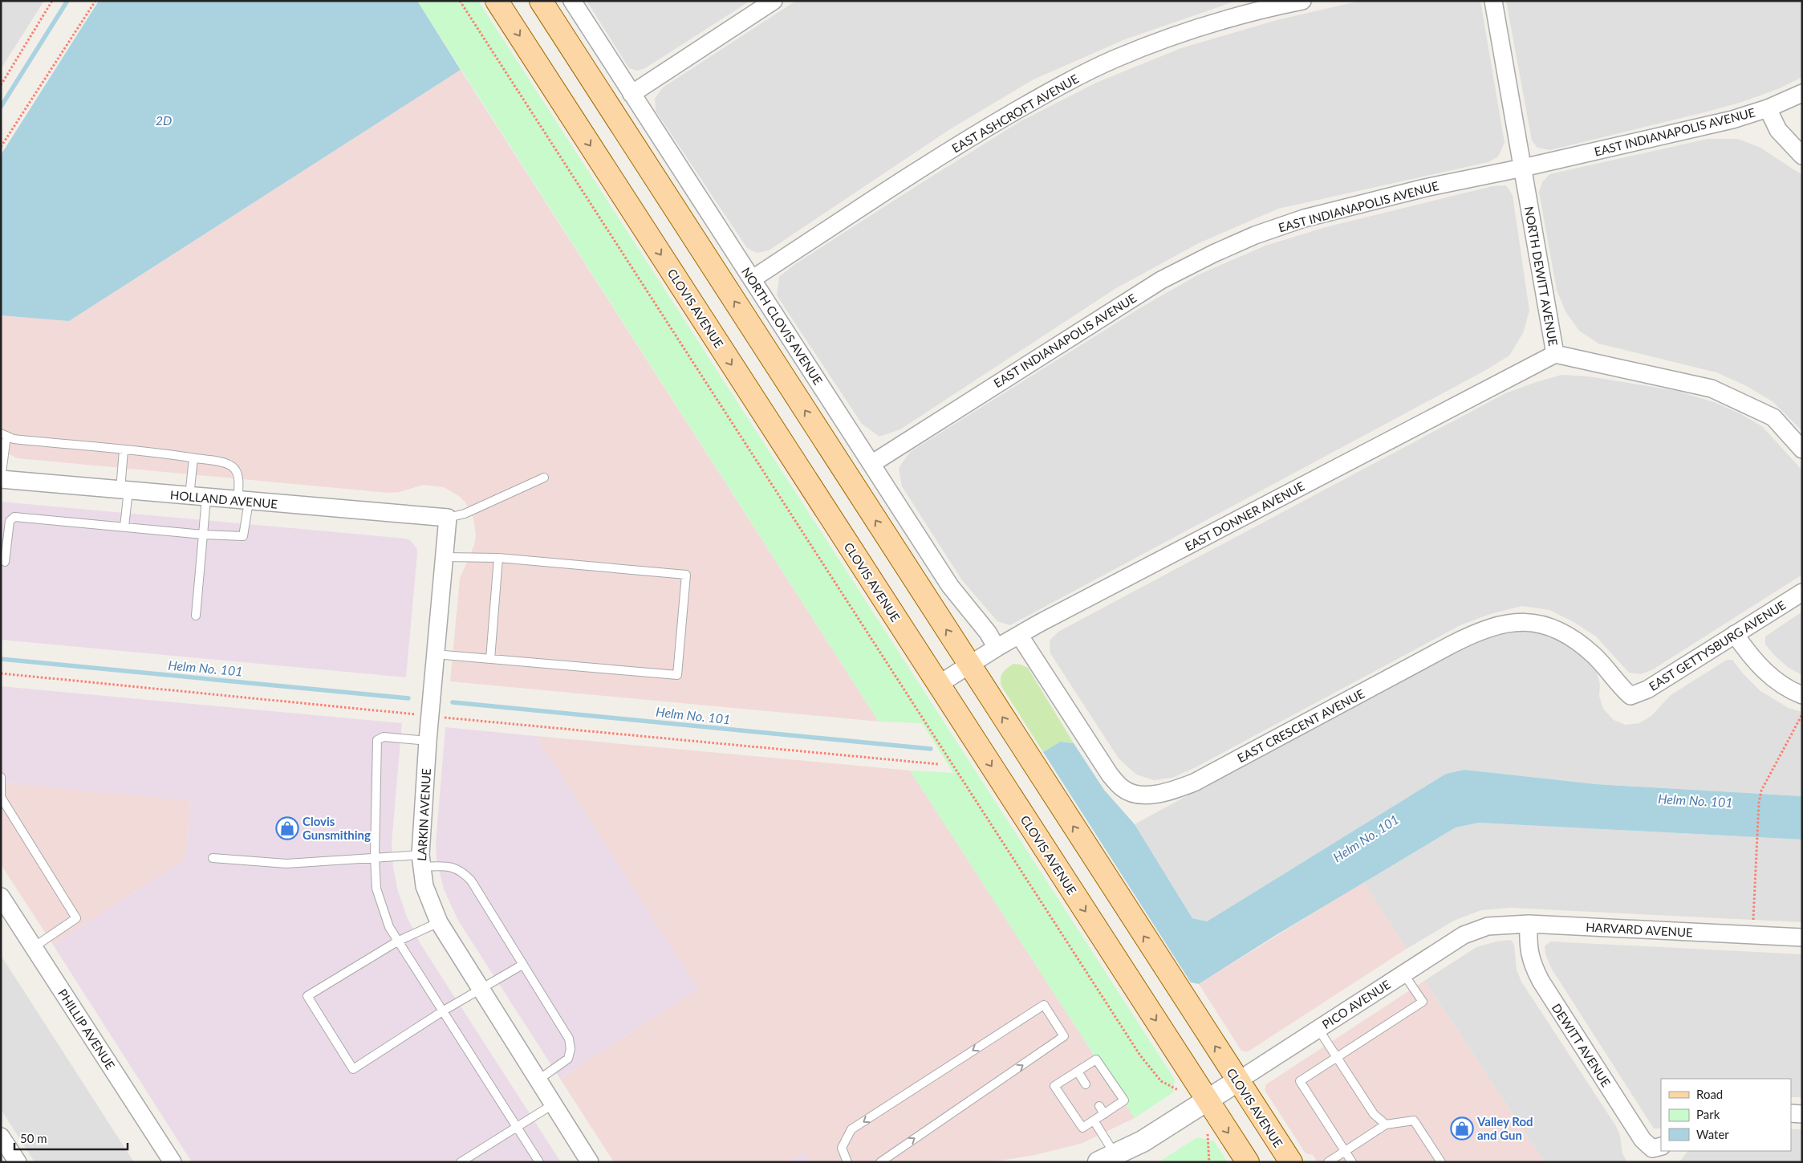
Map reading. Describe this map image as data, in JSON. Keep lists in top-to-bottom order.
{
  "streets": {
    "main road": ["CLOVIS AVENUE"],
    "street": [
      "EAST ASHCROFT AVENUE",
      "EAST INDIANAPOLIS AVENUE",
      "NORTH DEWITT AVENUE",
      "NORTH CLOVIS AVENUE",
      "HOLLAND AVENUE",
      "EAST DONNER AVENUE",
      "EAST GETTYSBURG AVENUE",
      "EAST CRESCENT AVENUE",
      "LARKIN AVENUE",
      "HARVARD AVENUE",
      "PICO AVENUE",
      "PHILLIP AVENUE",
      "DEWITT AVENUE"
    ]
  },
  "crossings": [
    ["EAST ASHCROFT AVENUE", "NORTH CLOVIS AVENUE"],
    ["EAST INDIANAPOLIS AVENUE", "NORTH DEWITT AVENUE"],
    ["EAST INDIANAPOLIS AVENUE", "NORTH CLOVIS AVENUE"],
    ["NORTH DEWITT AVENUE", "EAST DONNER AVENUE"],
    ["CLOVIS AVENUE", "EAST DONNER AVENUE"],
    ["CLOVIS AVENUE", "PICO AVENUE"],
    ["NORTH CLOVIS AVENUE", "EAST DONNER AVENUE"],
    ["HOLLAND AVENUE", "LARKIN AVENUE"],
    ["EAST DONNER AVENUE", "EAST CRESCENT AVENUE"],
    ["EAST GETTYSBURG AVENUE", "EAST CRESCENT AVENUE"],
    ["HARVARD AVENUE", "PICO AVENUE"],
    ["HARVARD AVENUE", "DEWITT AVENUE"]
  ],
  "water": ["2D", "Helm No. 101"],
  "places": {
    "shop": ["Clovis Gunsmithing", "Valley Rod and Gun"]
  },
  "legend": ["Road", "Park", "Water"],
  "scale_bar": "50 m"
}
